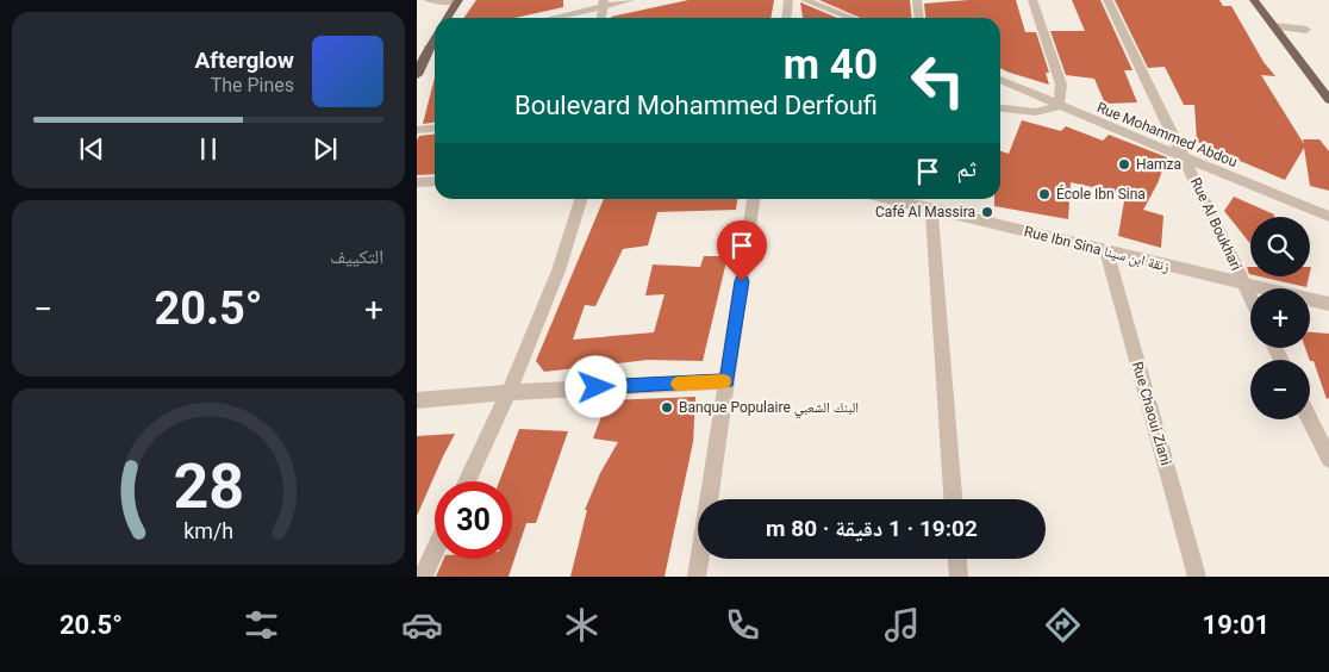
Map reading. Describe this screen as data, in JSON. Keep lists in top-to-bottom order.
{
  "streets": {
    "street": [
      "Rue Mohammed Abdou",
      "Rue Al Boukhari",
      "Rue Ibn Sina زنقة ابن سينا",
      "Rue Chaoui Ziani"
    ]
  },
  "crossings": [
    ["Rue Mohammed Abdou", "Rue Al Boukhari"],
    ["Rue Al Boukhari", "Rue Ibn Sina زنقة ابن سينا"],
    ["Rue Ibn Sina زنقة ابن سينا", "Rue Chaoui Ziani"]
  ],
  "places": [
    "Hamza",
    "École Ibn Sina",
    "Café Al Massira",
    "Banque Populaire البنك الشعبي"
  ],
  "page": {
    "turn": ["40 m", "Boulevard Mohammed Derfoufi"],
    "song": ["Afterglow", "The Pines"],
    "then": "ثم",
    "tile": "التكييف",
    "map_buttons": ["+", "−"],
    "heat": ["−", "20.5°", "+"],
    "limit": "30",
    "trip": "19:02 · 1 دقيقة · 80 m",
    "tabs": ["19:01", "20.5°"],
    "gauge": ["28", "km/h"]
  }
}
